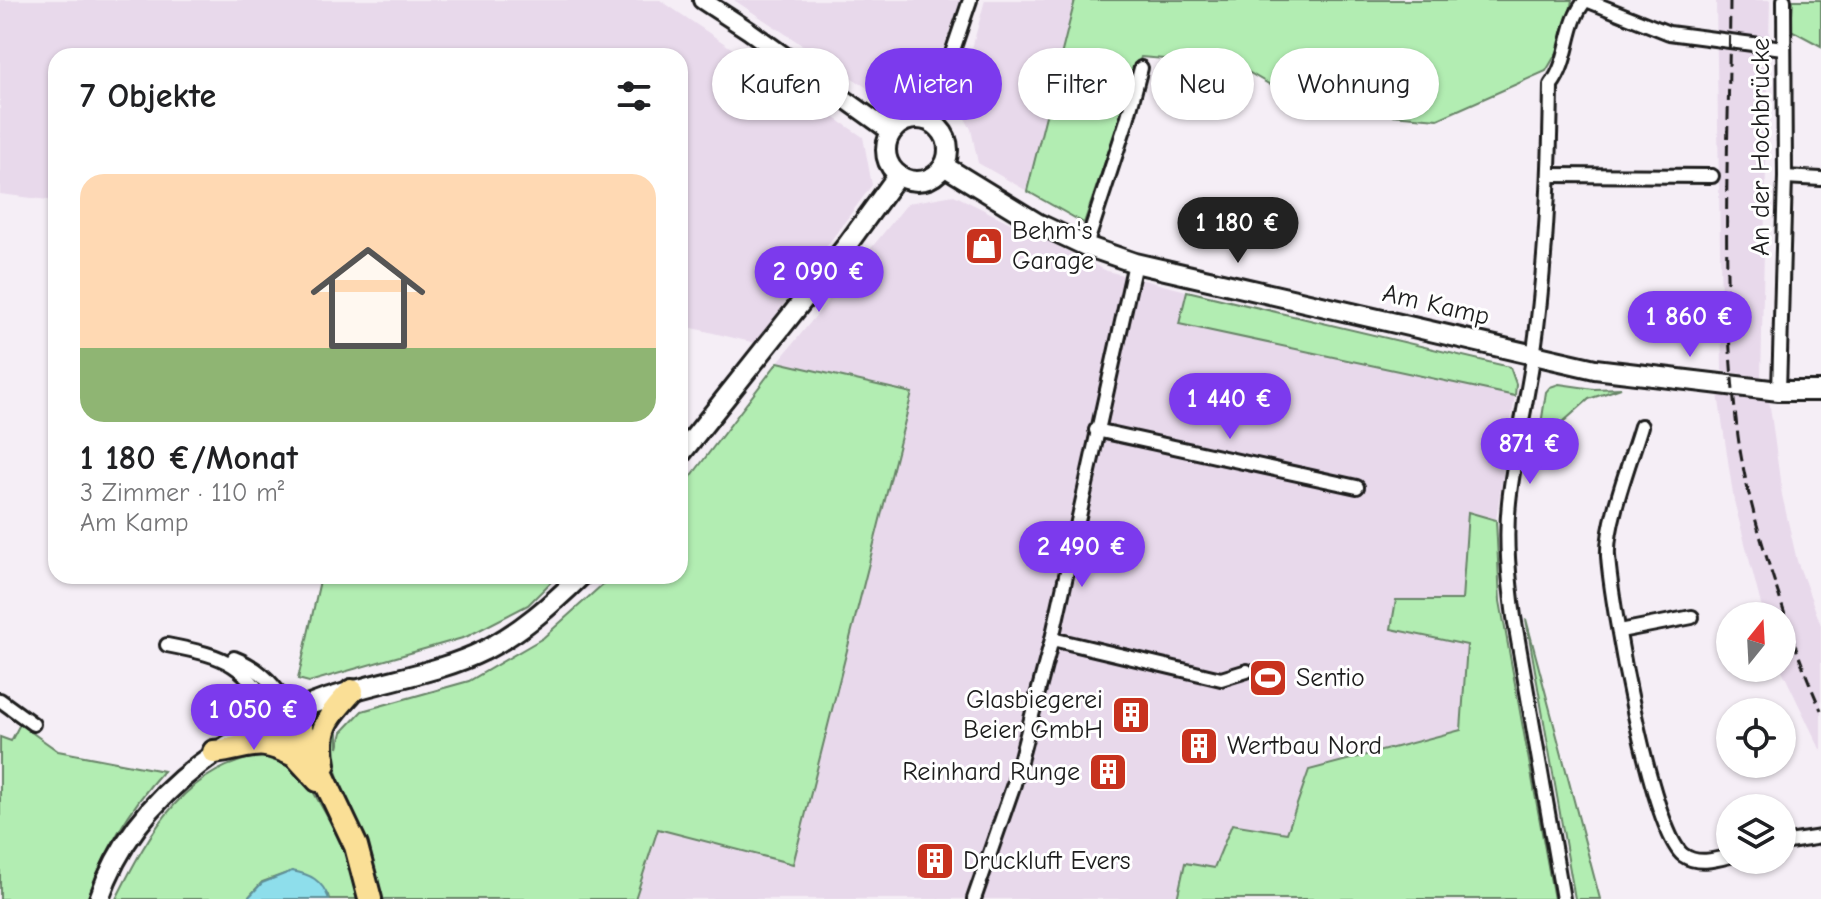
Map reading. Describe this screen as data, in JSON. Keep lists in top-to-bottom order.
{
  "streets": {
    "main road": ["Am Kamp"],
    "street": ["An der Hochbrücke"]
  },
  "crossings": [
    ["An der Hochbrücke", "Am Kamp"]
  ],
  "places": {
    "shop": ["Behm's Garage"],
    "sports": ["Sentio"],
    "building": [
      "Glasbiegerei Beier GmbH",
      "Wertbau Nord",
      "Reinhard Runge",
      "Druckluft Evers"
    ]
  },
  "north": "top",
  "page": {
    "chip": [
      "Kaufen",
      "Mieten",
      "Filter",
      "Neu",
      "Wohnung"
    ],
    "heading": "7 Objekte",
    "list": [
      {
        "name": "1 180 €/Monat",
        "note": "3 Zimmer · 110 m² · Am Kamp"
      }
    ],
    "price": [
      "1 180 €",
      "2 090 €",
      "1 860 €",
      "1 440 €",
      "871 €",
      "2 490 €",
      "1 050 €"
    ]
  }
}
